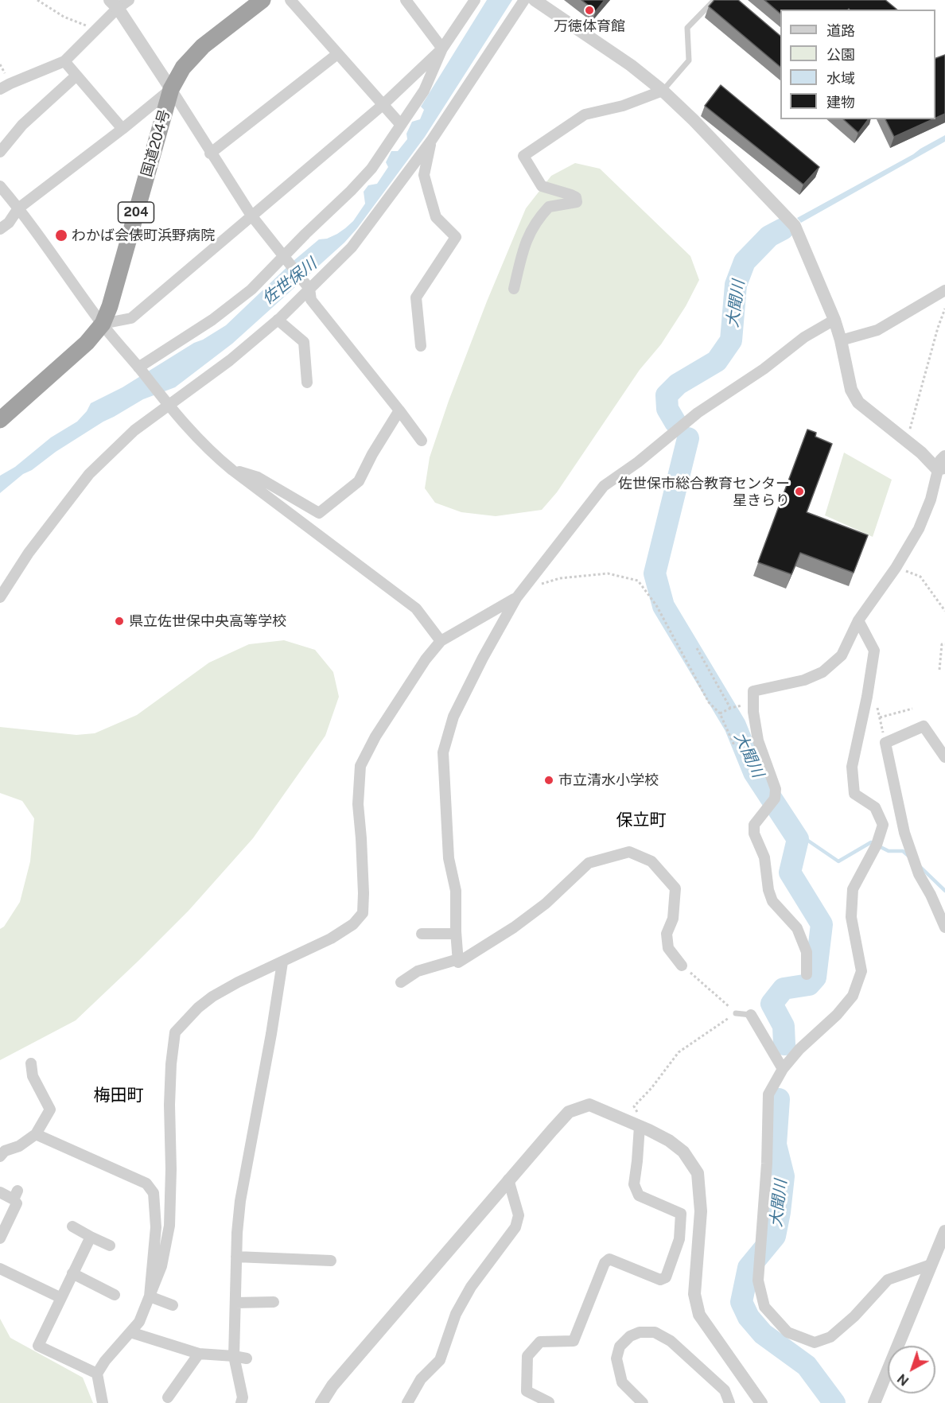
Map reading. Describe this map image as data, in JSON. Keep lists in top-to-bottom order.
{
  "streets": {
    "highway": ["国道204号", "204"]
  },
  "districts": ["保立町", "梅田町"],
  "water": ["佐世保川", "大聞川"],
  "places": [
    "万徳体育館",
    "わかば会俵町浜野病院",
    "佐世保市総合教育センター 星きらり",
    "県立佐世保中央高等学校",
    "市立清水小学校"
  ],
  "legend": [
    "道路",
    "公園",
    "水域",
    "建物"
  ],
  "north": "bottom left"
}
